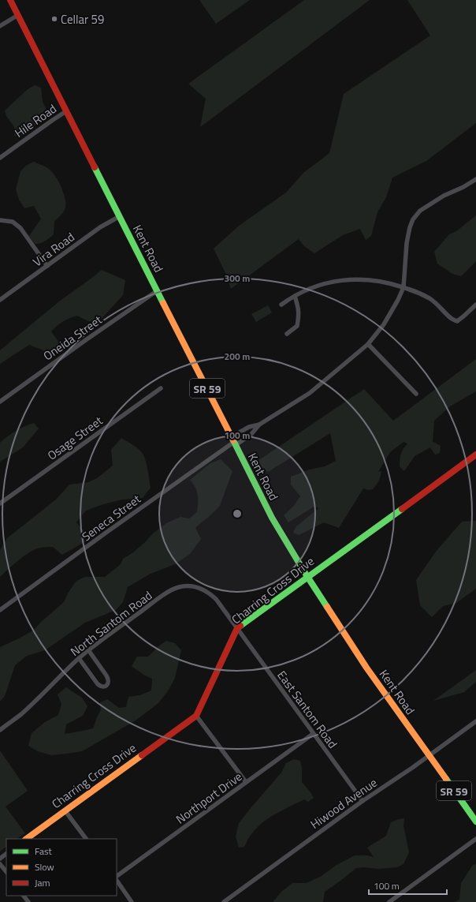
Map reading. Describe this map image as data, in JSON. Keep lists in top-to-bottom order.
{
  "streets": {
    "main road": ["Kent Road", "SR 59", "Charring Cross Drive"],
    "street": [
      "Hile Road",
      "Vira Road",
      "Oneida Street",
      "Osage Street",
      "Seneca Street",
      "North Santom Road",
      "East Santom Road",
      "Northport Drive",
      "Hiwood Avenue"
    ]
  },
  "crossings": [
    ["Hile Road", "Kent Road"],
    ["Kent Road", "Vira Road"],
    ["Kent Road", "Oneida Street"],
    ["Kent Road", "Seneca Street"],
    ["Kent Road", "Charring Cross Drive"],
    ["Kent Road", "Hiwood Avenue"],
    ["Charring Cross Drive", "North Santom Road"],
    ["Charring Cross Drive", "East Santom Road"],
    ["North Santom Road", "East Santom Road"],
    ["East Santom Road", "Northport Drive"],
    ["East Santom Road", "Hiwood Avenue"]
  ],
  "places": ["Cellar 59"],
  "legend": ["Fast", "Slow", "Jam"],
  "scale_bar": "100 m",
  "rings": ["300 m", "200 m", "100 m"]
}
